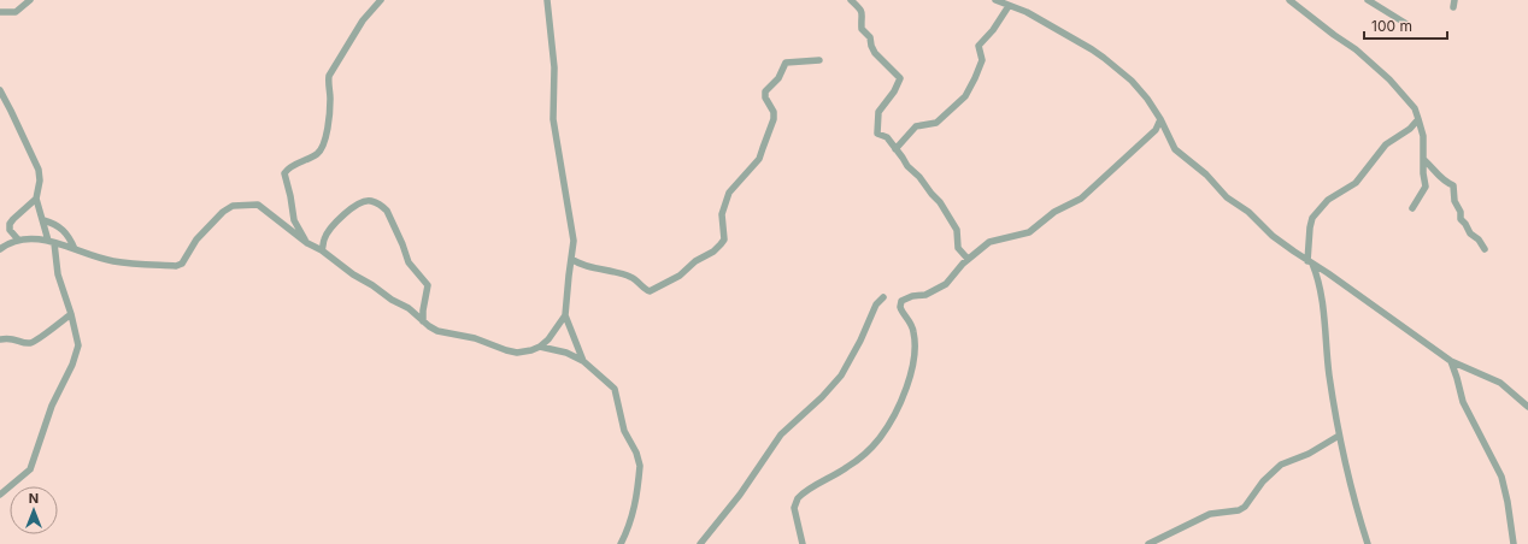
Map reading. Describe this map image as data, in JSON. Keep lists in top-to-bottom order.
{
  "scale_bar": "100 m",
  "north": "top"
}
